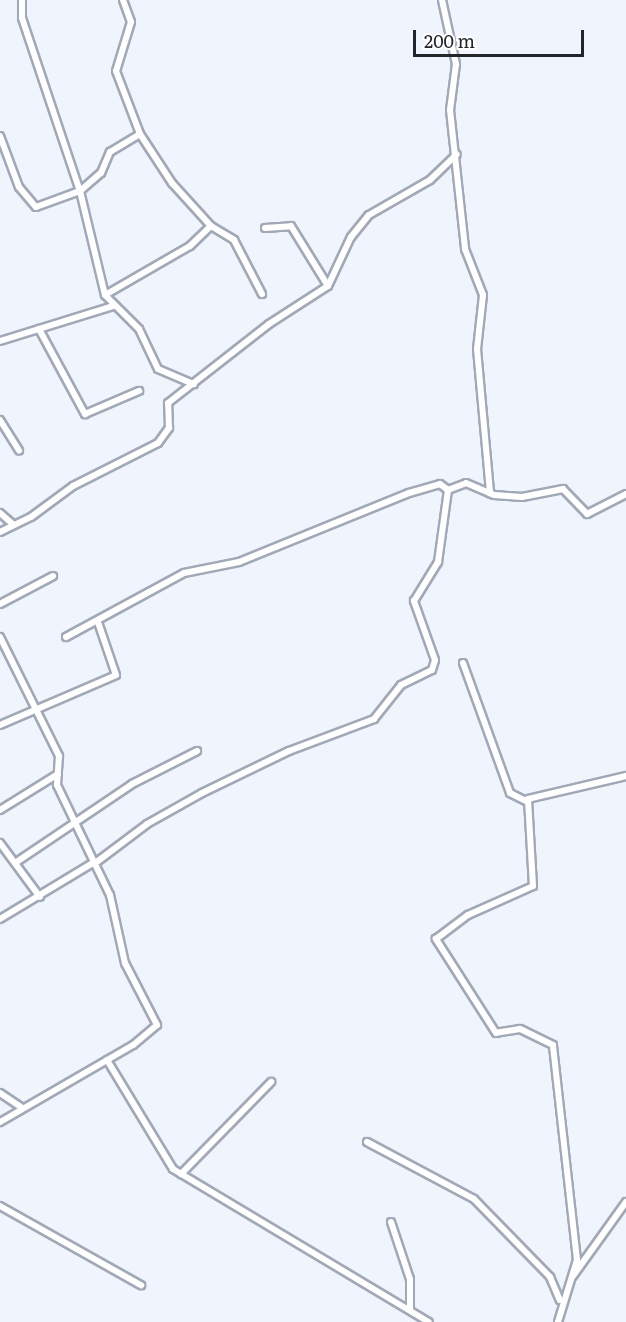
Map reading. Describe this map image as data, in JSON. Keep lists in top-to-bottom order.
{
  "scale_bar": "200 m"
}
